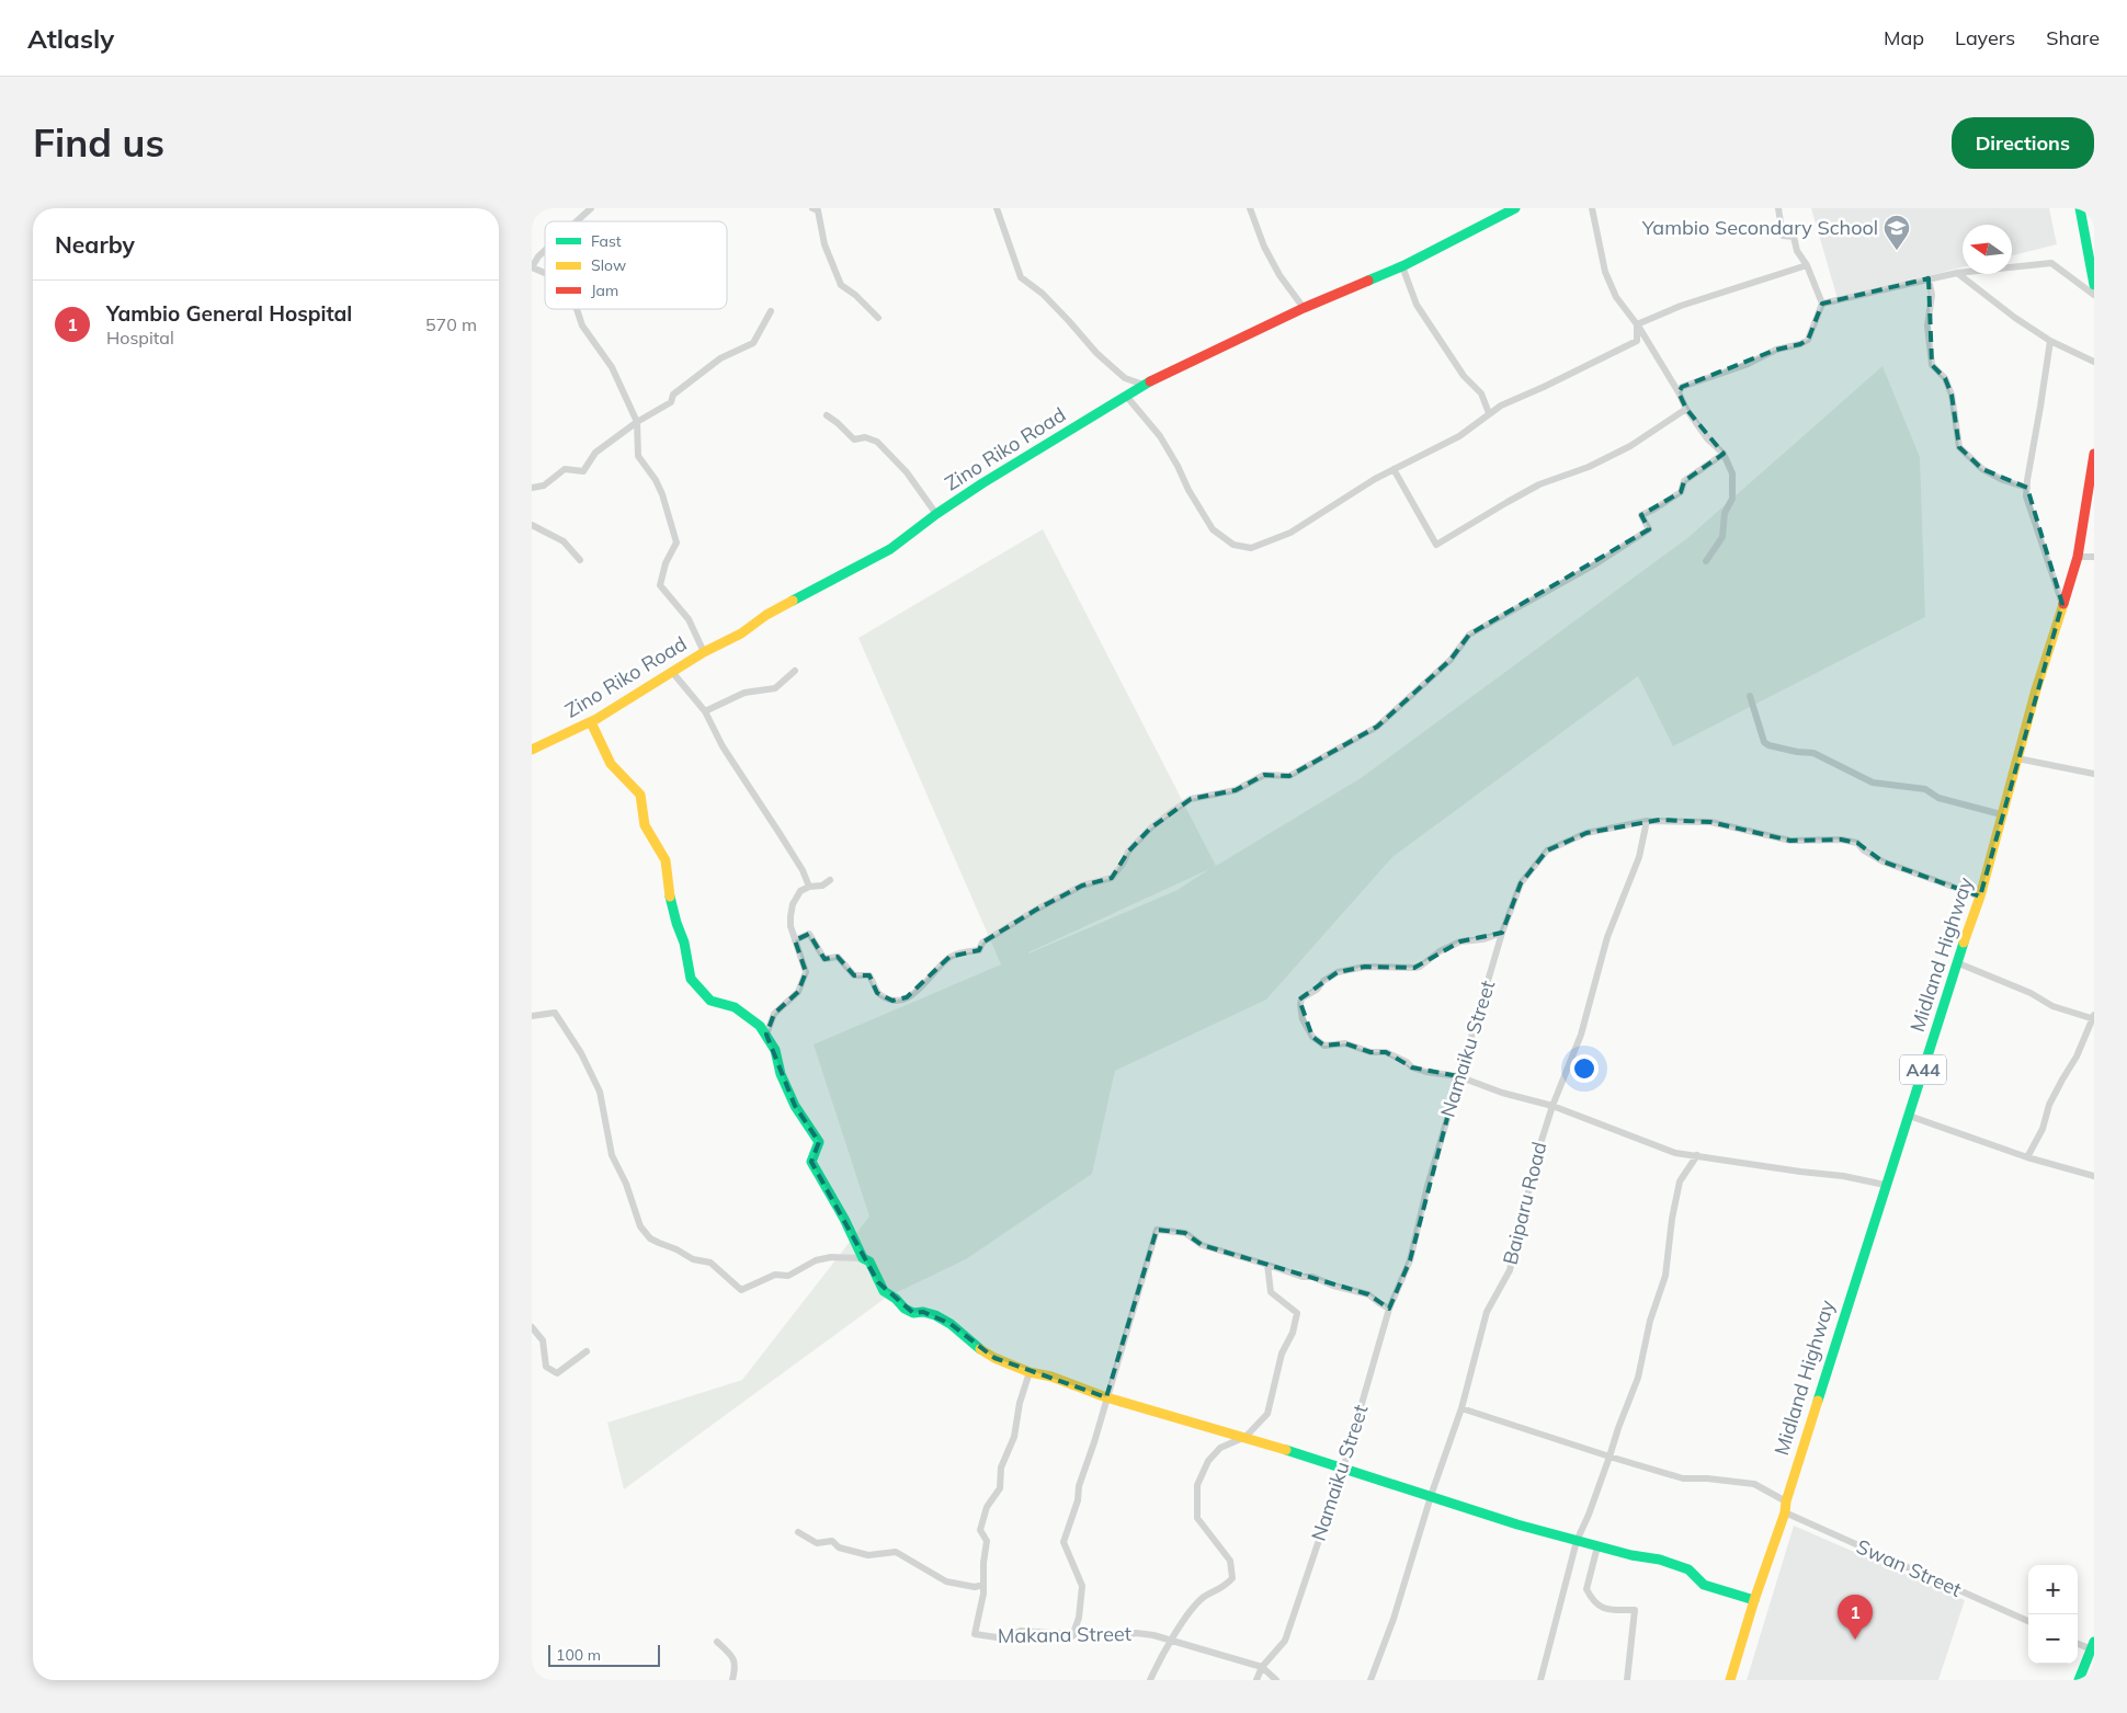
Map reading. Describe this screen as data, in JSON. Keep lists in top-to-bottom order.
{
  "streets": {
    "street": [
      "Zino Riko Road",
      "Midland Highway",
      "Namaiku Street",
      "A44",
      "Baiparu Road",
      "Swan Street",
      "Makana Street"
    ]
  },
  "crossings": [
    ["Midland Highway", "Namaiku Street"],
    ["Midland Highway", "Swan Street"],
    ["Namaiku Street", "Baiparu Road"],
    ["Namaiku Street", "Makana Street"]
  ],
  "places": {
    "school or university": ["Yambio Secondary School"]
  },
  "legend": ["Fast", "Slow", "Jam"],
  "scale_bar": "100 m",
  "north": "left",
  "page": {
    "header": "Atlasly",
    "nav": ["Map", "Layers", "Share"],
    "buttons": "Directions",
    "title": "Find us",
    "heading": "Nearby",
    "list": [
      {
        "mark": "1",
        "name": "Yambio General Hospital",
        "note": "Hospital",
        "value": "570 m"
      }
    ],
    "map_buttons": ["+", "−"],
    "pins": "1",
    "scale": "100 m"
  }
}
